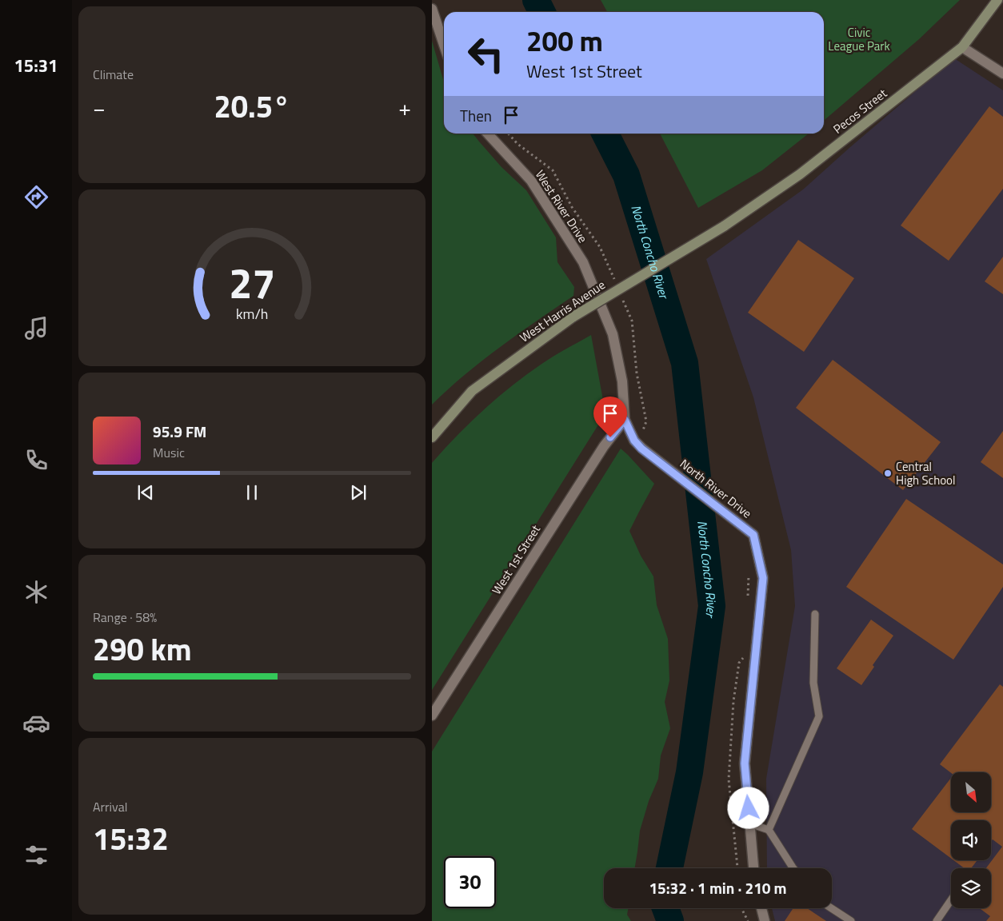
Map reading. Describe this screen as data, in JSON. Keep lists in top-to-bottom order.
{
  "streets": {
    "street": [
      "Pecos Street",
      "West River Drive",
      "West Harris Avenue",
      "North River Drive",
      "West 1st Street"
    ]
  },
  "crossings": [
    ["Pecos Street", "West Harris Avenue"],
    ["West River Drive", "North River Drive"],
    ["North River Drive", "West 1st Street"]
  ],
  "water": ["North Concho River"],
  "parks": ["Civic League Park"],
  "places": ["Central High School"],
  "north": "bottom right",
  "page": {
    "tabs": "15:31",
    "tile": [
      "Climate",
      ["Range · 58%", "290 km"],
      ["Arrival", "15:32"]
    ],
    "turn": ["200 m", "West 1st Street"],
    "heat": ["−", "20.5°", "+"],
    "then": "Then",
    "song": ["95.9 FM", "Music"],
    "limit": "30",
    "trip": "15:32 · 1 min · 210 m",
    "gauge": ["27", "km/h"]
  }
}
